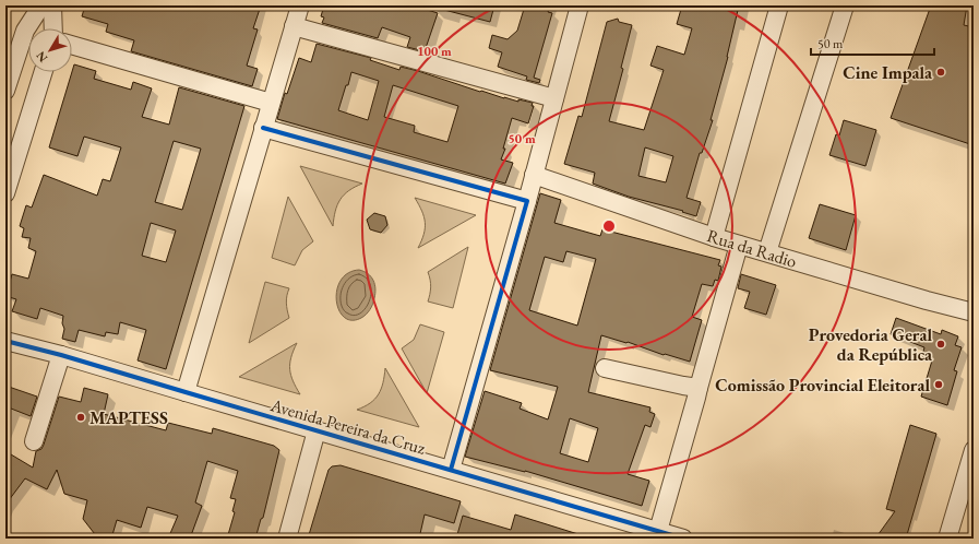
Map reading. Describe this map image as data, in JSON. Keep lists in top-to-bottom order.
{
  "streets": {
    "street": ["Rua da Radio", "Avenida Pereira da Cruz"]
  },
  "places": [
    "Cine Impala",
    "Provedoria Geral da República",
    "Comissão Provincial Eleitoral",
    "MAPTESS"
  ],
  "scale_bar": "50 m",
  "north": "bottom left",
  "rings": ["100 m", "50 m"]
}
